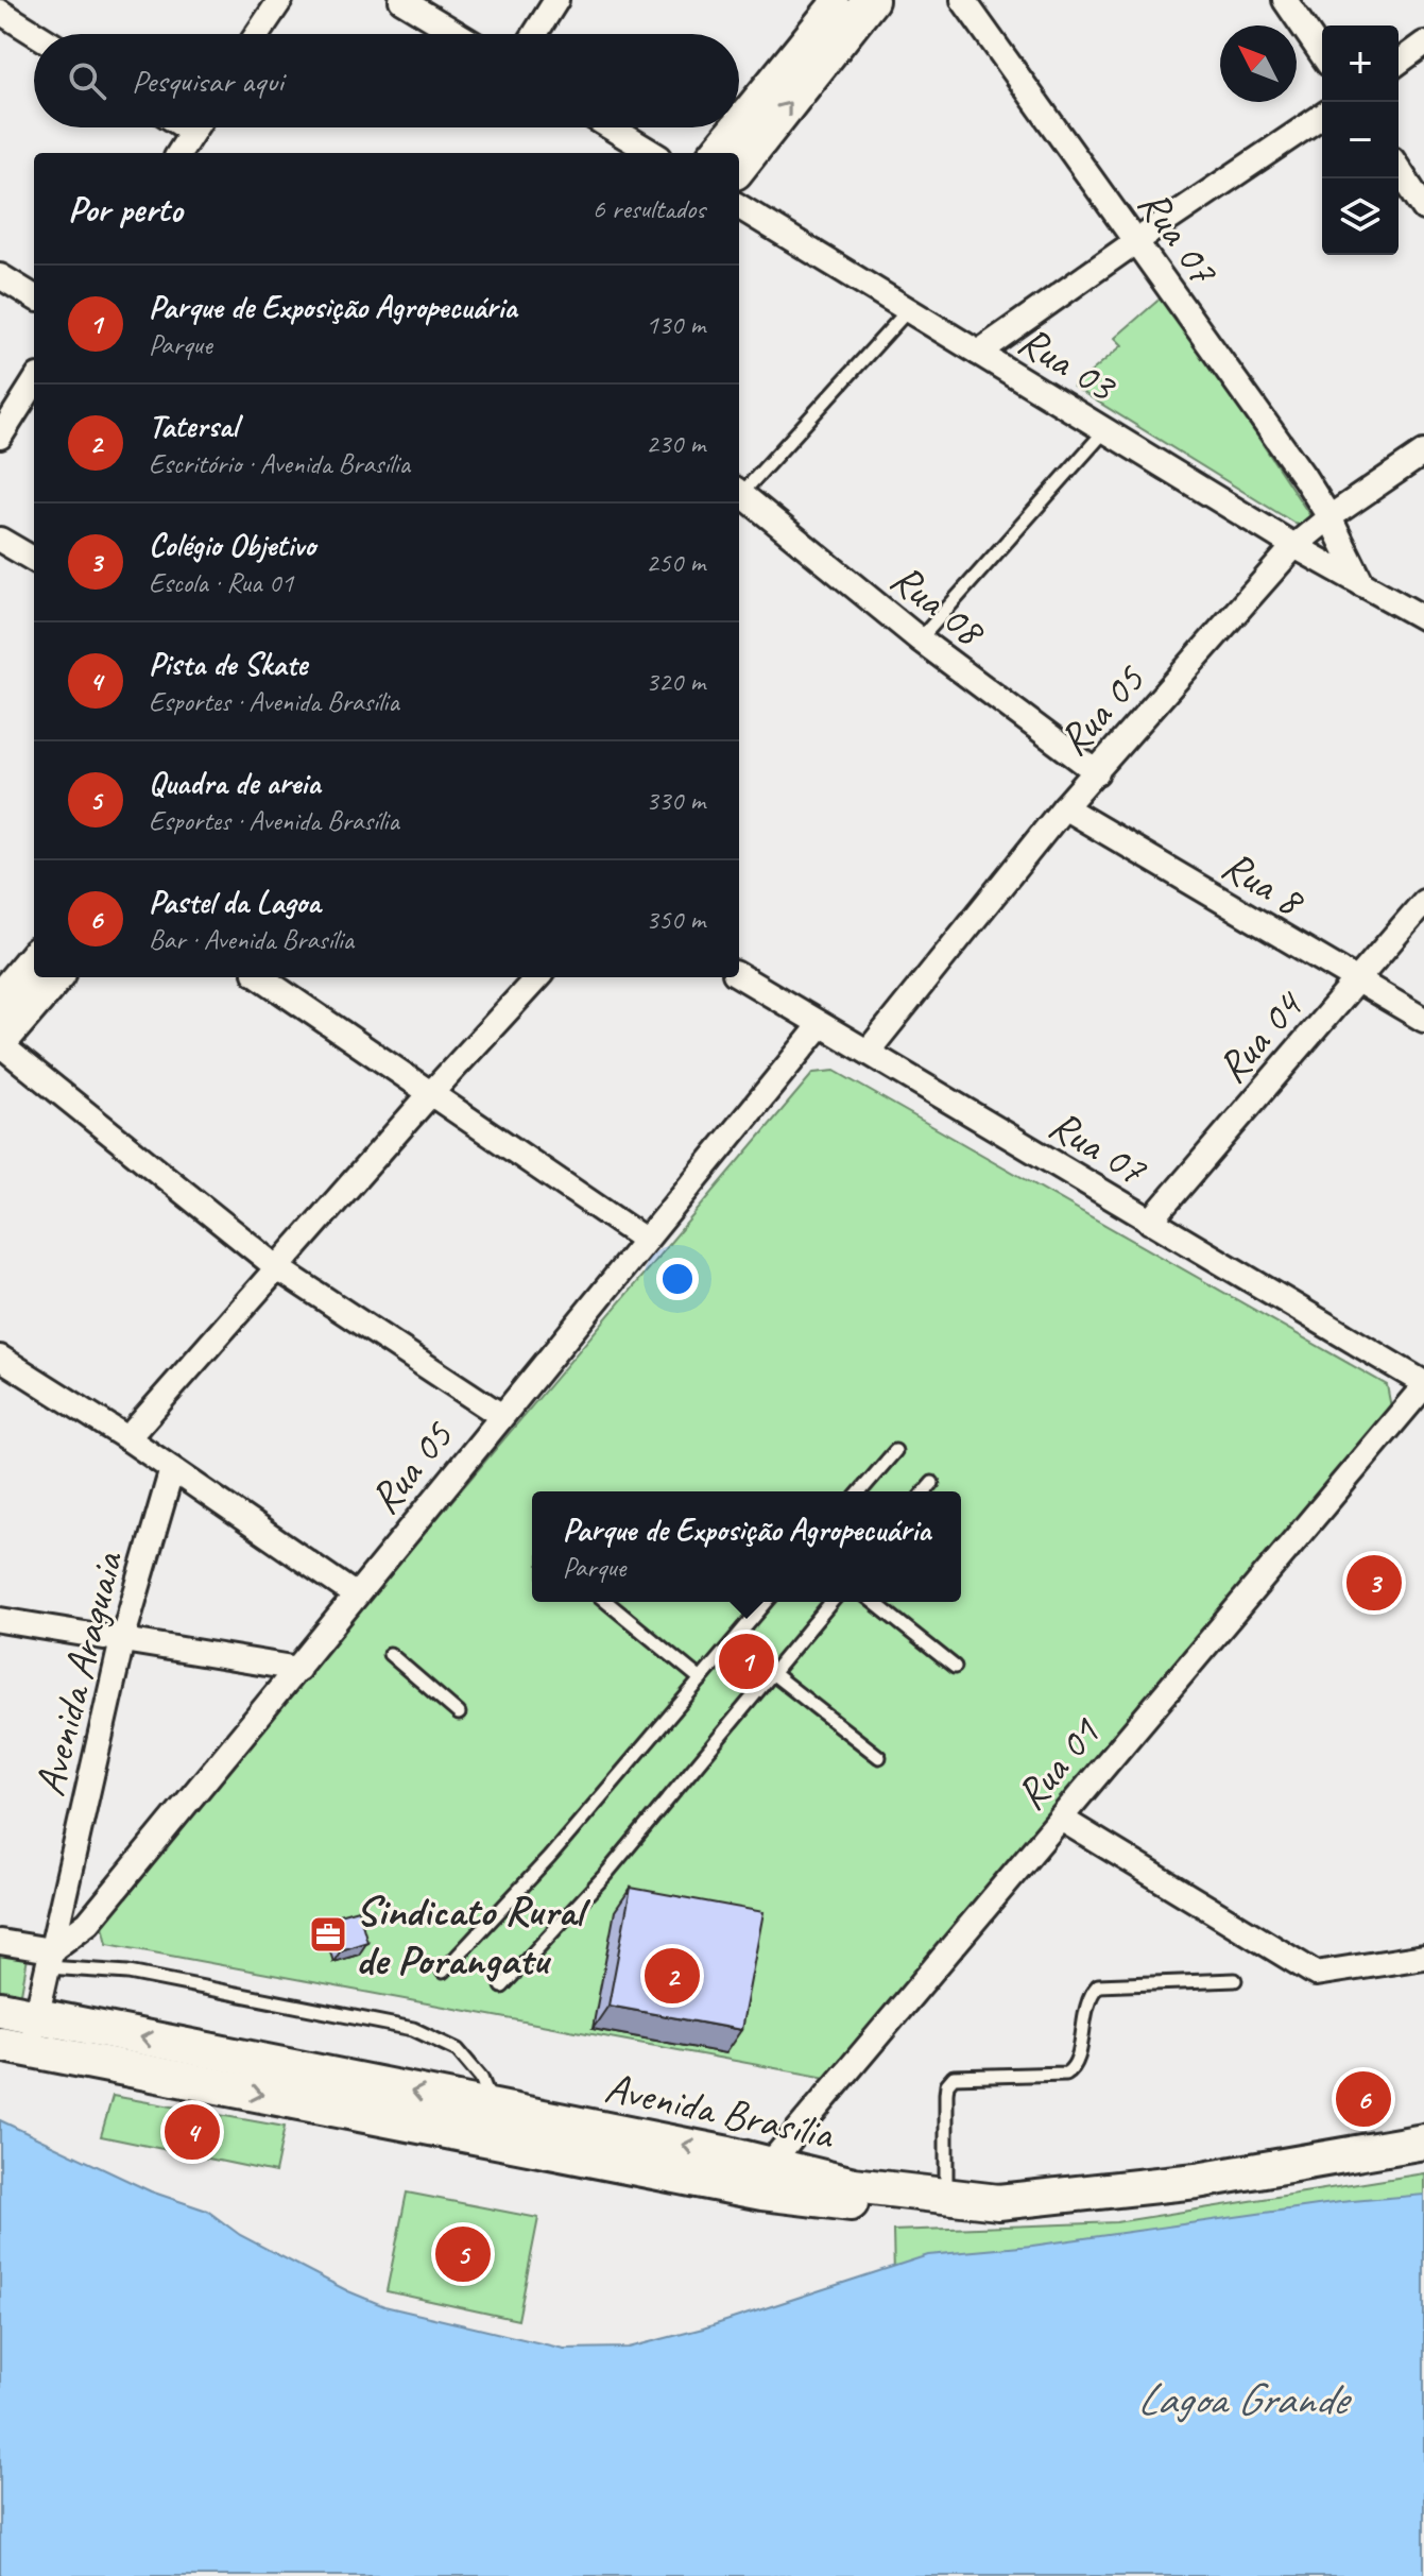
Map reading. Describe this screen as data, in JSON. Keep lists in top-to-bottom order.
{
  "streets": {
    "main road": ["Avenida Brasília"],
    "street": [
      "Rua 07",
      "Rua 03",
      "Rua 08",
      "Rua 05",
      "Rua 8",
      "Rua 04",
      "Avenida Araguaia",
      "Rua 01"
    ]
  },
  "crossings": [
    ["Rua 07", "Rua 05"],
    ["Rua 07", "Rua 04"],
    ["Rua 07", "Rua 01"],
    ["Rua 03", "Rua 05"],
    ["Rua 08", "Rua 05"],
    ["Rua 05", "Rua 8"],
    ["Rua 05", "Avenida Araguaia"],
    ["Rua 8", "Rua 04"],
    ["Avenida Araguaia", "Avenida Brasília"],
    ["Rua 01", "Avenida Brasília"]
  ],
  "water": ["Lagoa Grande"],
  "places": {
    "office": ["Sindicato Rural de Porangatu"]
  },
  "north": "top left",
  "page": {
    "map_buttons": ["+", "−"],
    "search": "Pesquisar aqui",
    "heading": ["Por perto", "6 resultados"],
    "list": [
      {
        "mark": "1",
        "name": "Parque de Exposição Agropecuária",
        "note": "Parque",
        "value": "130 m"
      },
      {
        "mark": "2",
        "name": "Tatersal",
        "note": "Escritório · Avenida Brasília",
        "value": "230 m"
      },
      {
        "mark": "3",
        "name": "Colégio Objetivo",
        "note": "Escola · Rua 01",
        "value": "250 m"
      },
      {
        "mark": "4",
        "name": "Pista de Skate",
        "note": "Esportes · Avenida Brasília",
        "value": "320 m"
      },
      {
        "mark": "5",
        "name": "Quadra de areia",
        "note": "Esportes · Avenida Brasília",
        "value": "330 m"
      },
      {
        "mark": "6",
        "name": "Pastel da Lagoa",
        "note": "Bar · Avenida Brasília",
        "value": "350 m"
      }
    ],
    "popup": ["Parque de Exposição Agropecuária", "Parque"],
    "pins": [
      "3",
      "1",
      "2",
      "6",
      "4",
      "5"
    ]
  }
}
